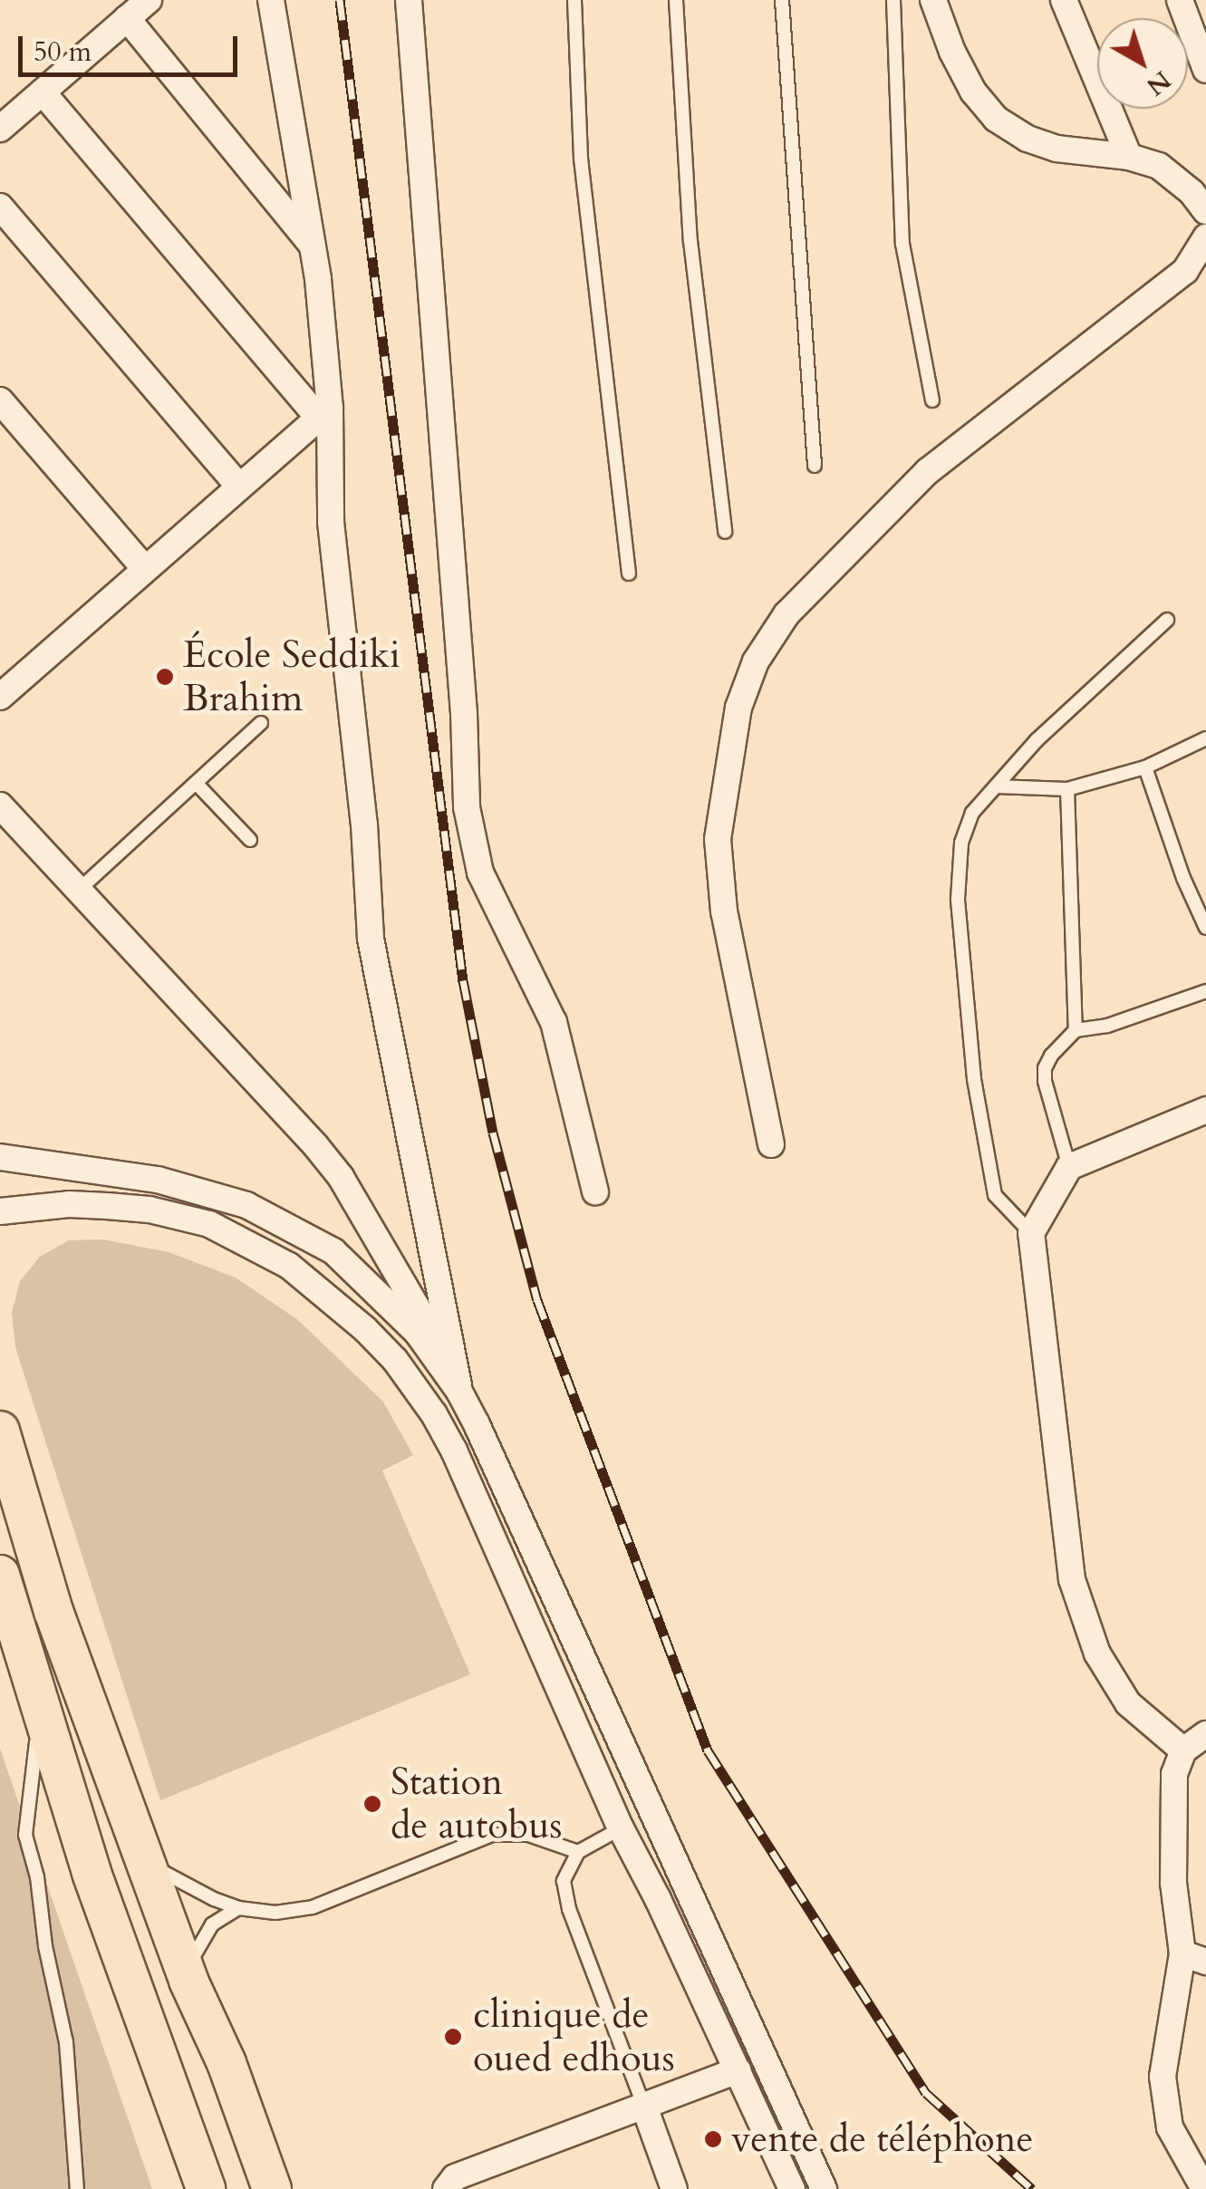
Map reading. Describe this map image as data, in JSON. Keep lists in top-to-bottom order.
{
  "places": [
    "École Seddiki Brahim",
    "Station de autobus",
    "clinique de oued edhous",
    "vente de téléphone"
  ],
  "scale_bar": "50 m",
  "north": "bottom right"
}
